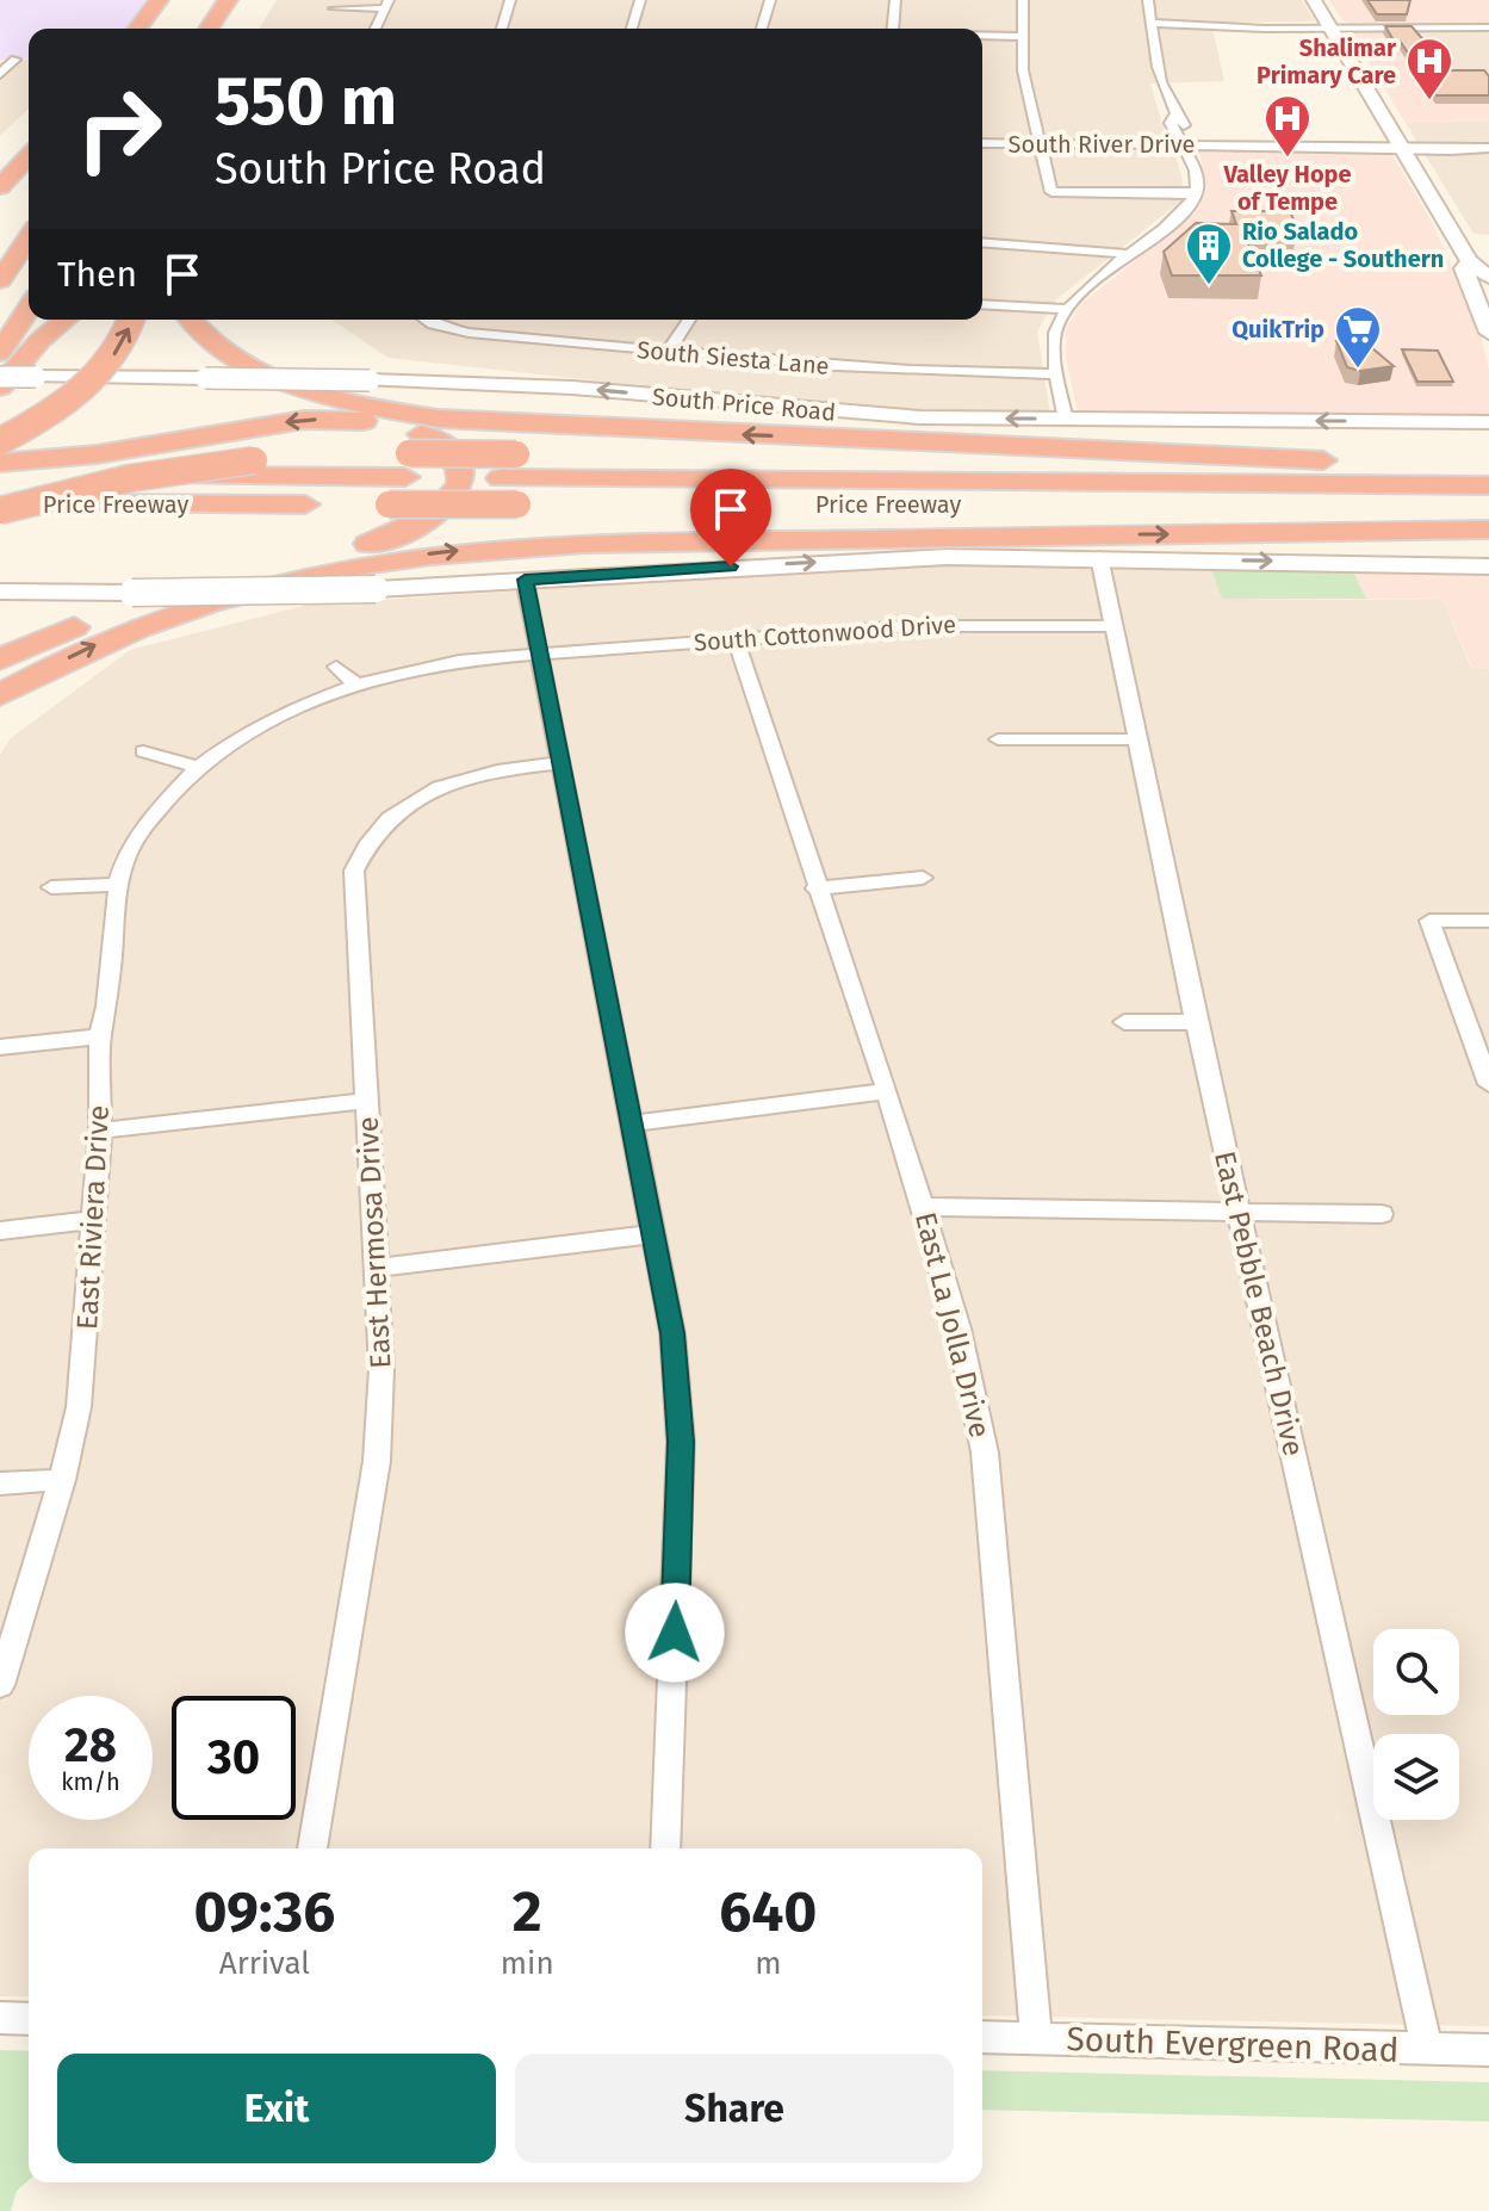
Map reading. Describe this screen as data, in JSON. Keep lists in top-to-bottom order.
{
  "streets": {
    "highway": ["Price Freeway"],
    "main road": ["South Price Road"],
    "street": [
      "South River Drive",
      "South Siesta Lane",
      "South Cottonwood Drive",
      "East Riviera Drive",
      "East Hermosa Drive",
      "East Pebble Beach Drive",
      "East La Jolla Drive",
      "South Evergreen Road"
    ]
  },
  "crossings": [
    ["South Cottonwood Drive", "East Riviera Drive"],
    ["South Cottonwood Drive", "East Pebble Beach Drive"],
    ["South Cottonwood Drive", "East La Jolla Drive"],
    ["East Pebble Beach Drive", "South Evergreen Road"],
    ["East La Jolla Drive", "South Evergreen Road"]
  ],
  "places": {
    "hospital": ["Shalimar Primary Care", "Valley Hope of Tempe"],
    "building": ["Rio Salado College - Southern"],
    "supermarket": ["QuikTrip"]
  },
  "page": {
    "turn": ["550 m", "South Price Road"],
    "then": "Then",
    "speed": "28 km/h",
    "limit": "30",
    "eta": [
      "09:36",
      "Arrival",
      "2",
      "min",
      "640",
      "m"
    ],
    "buttons": ["Exit", "Share"]
  }
}
